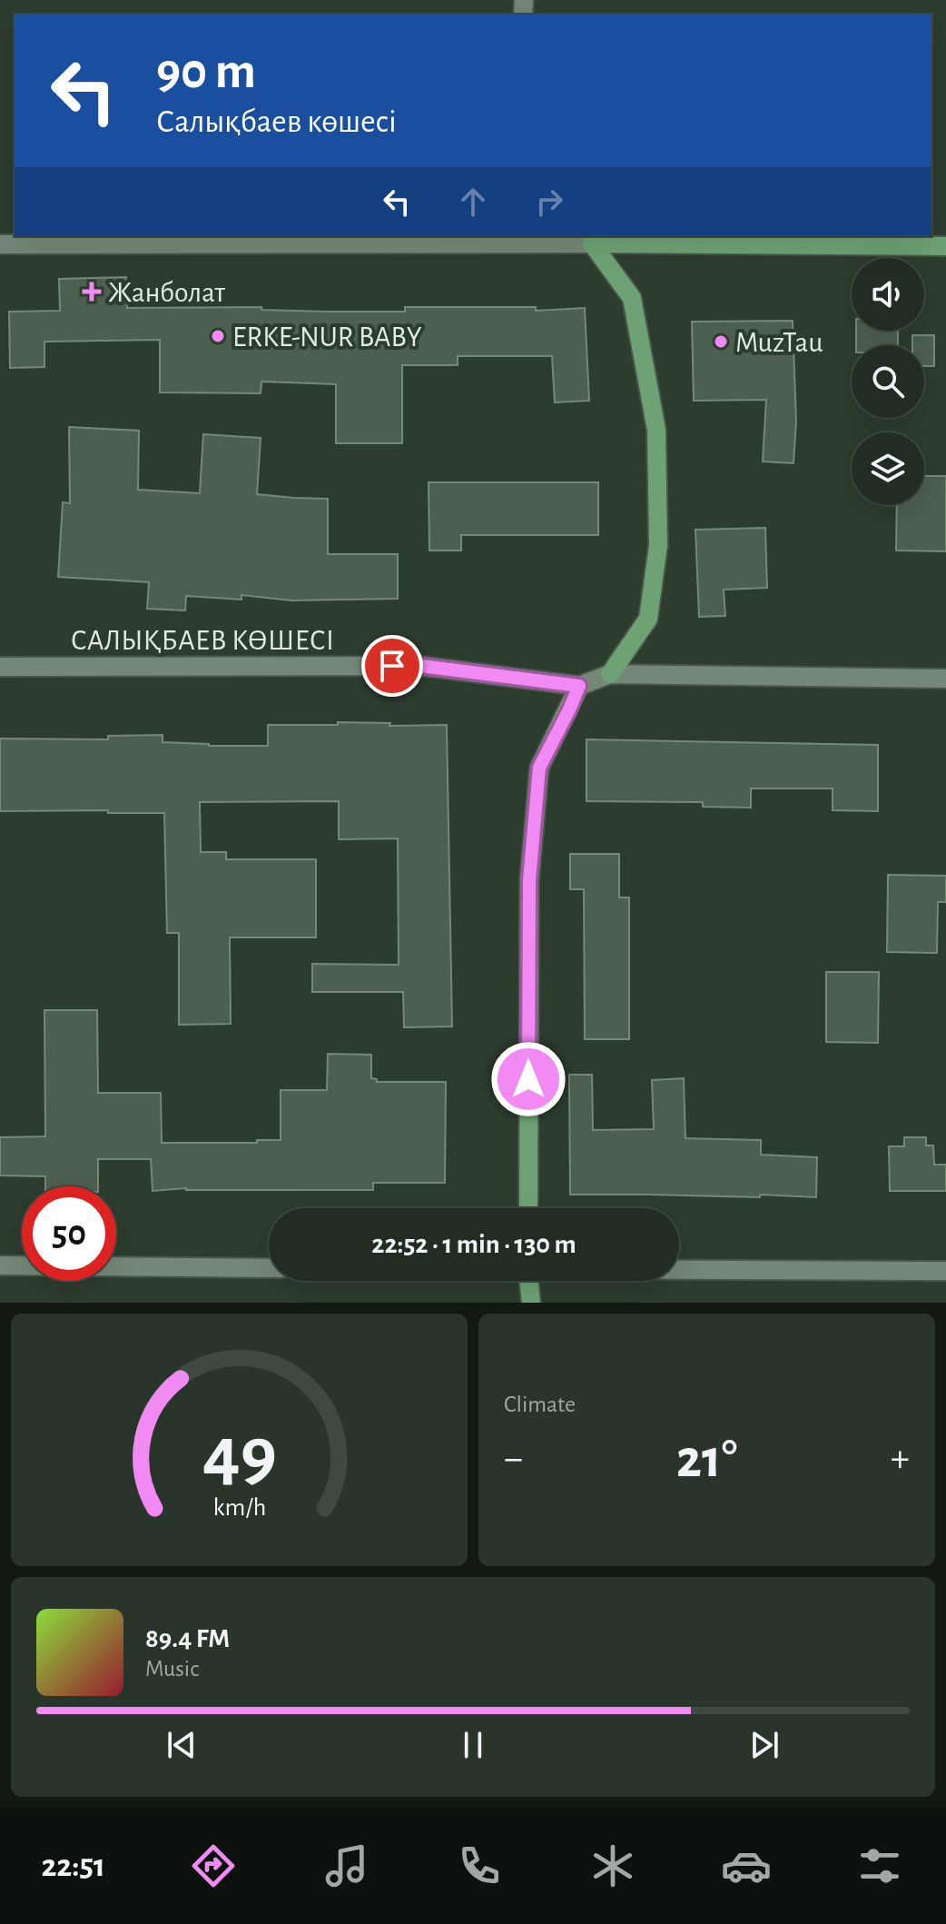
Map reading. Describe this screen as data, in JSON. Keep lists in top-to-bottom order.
{
  "streets": {
    "street": ["САЛЫҚБАЕВ КӨШЕСІ"]
  },
  "places": {
    "health": ["Жанболат"],
    "other": ["ERKE-NUR BABY", "MuzTau"]
  },
  "page": {
    "turn": ["90 m", "Салықбаев көшесі"],
    "limit": "50",
    "trip": "22:52 · 1 min · 130 m",
    "tile": "Climate",
    "heat": ["−", "21°", "+"],
    "song": ["89.4 FM", "Music"],
    "tabs": "22:51",
    "gauge": ["49", "km/h"]
  }
}
